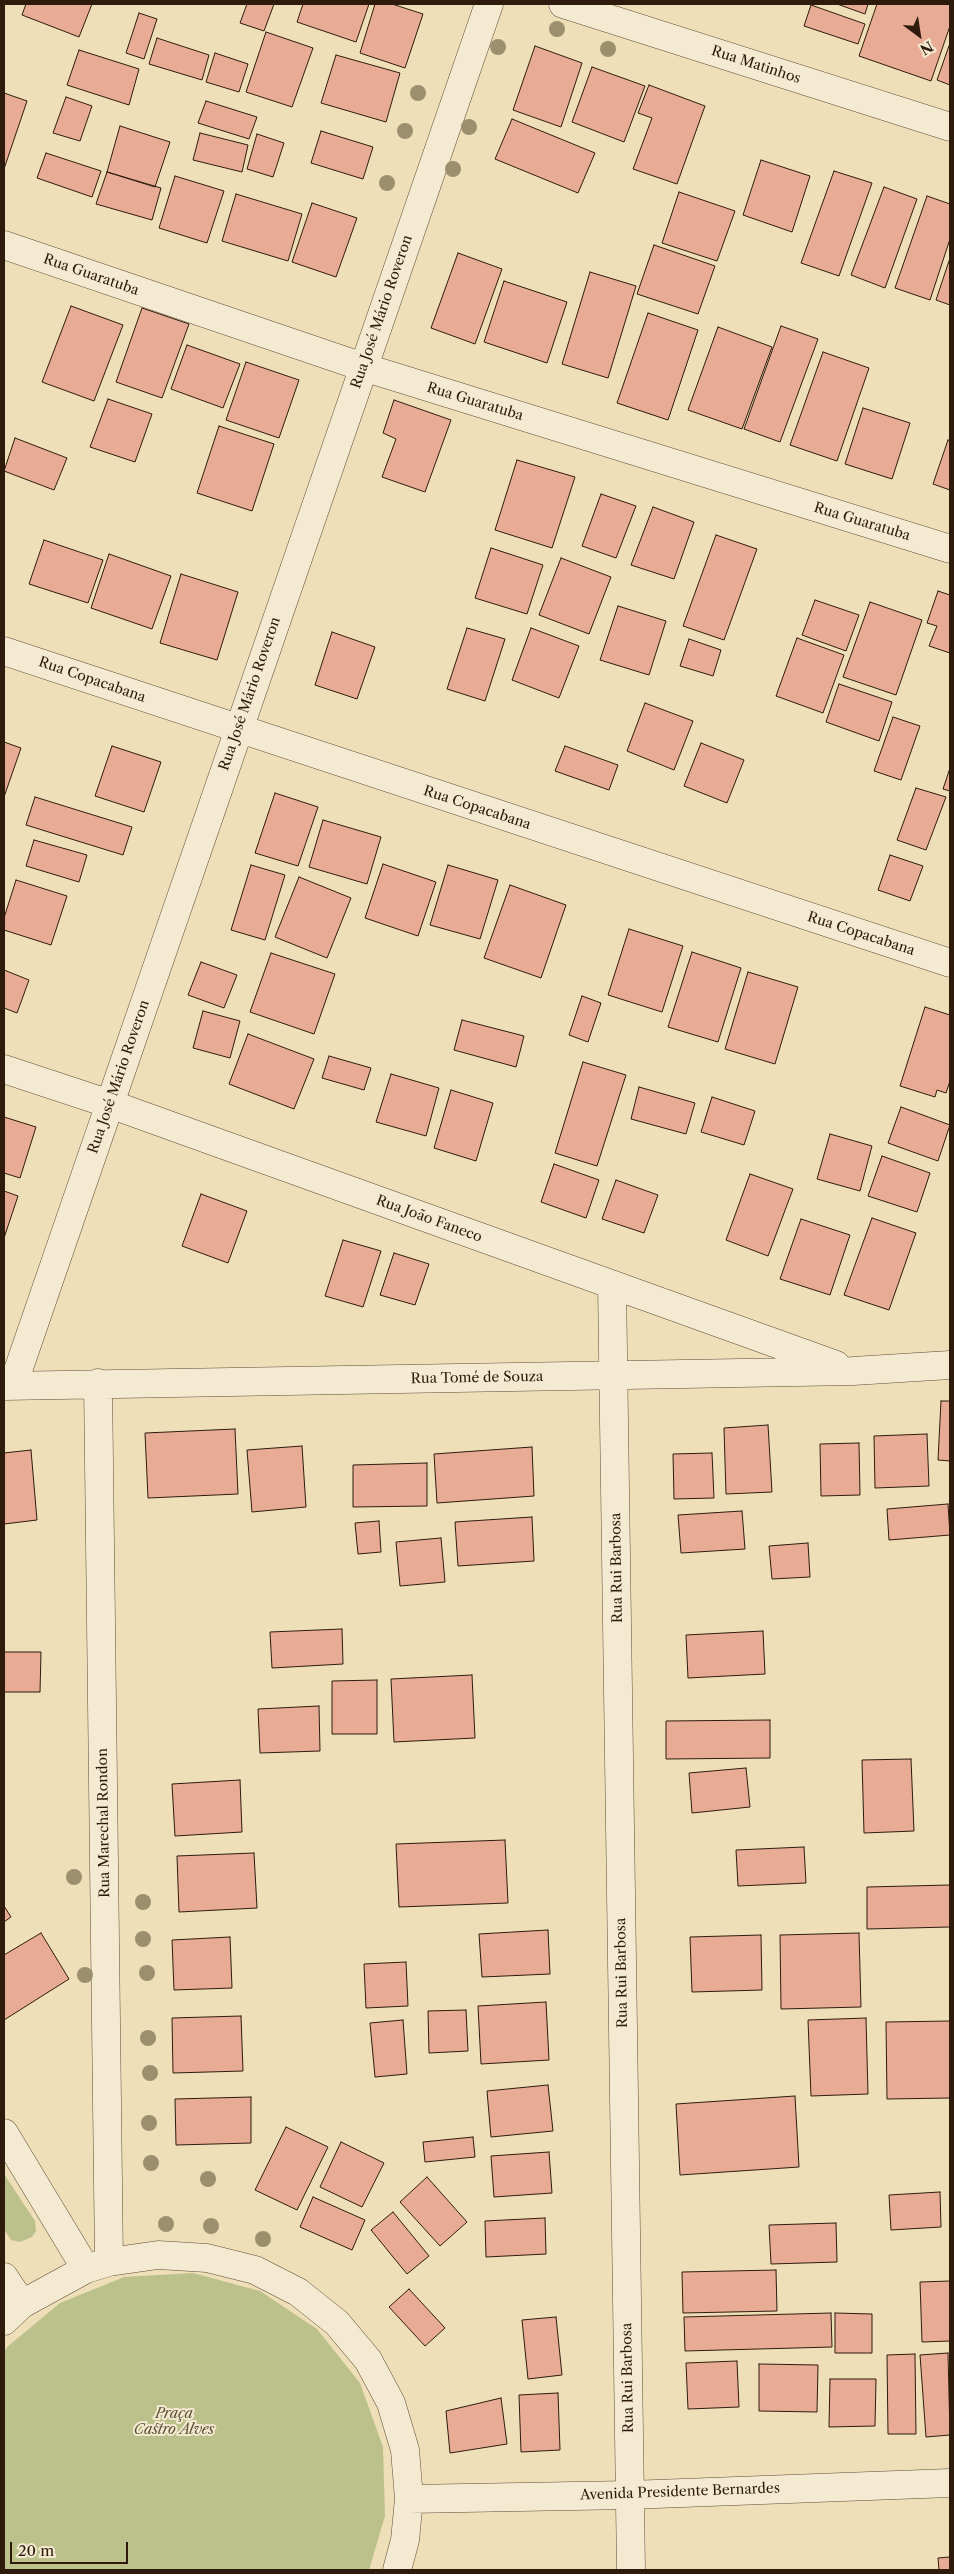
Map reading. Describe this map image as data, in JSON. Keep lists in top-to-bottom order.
{
  "streets": {
    "street": [
      "Rua Matinhos",
      "Rua Guaratuba",
      "Rua José Mário Roveron",
      "Rua Copacabana",
      "Rua João Faneco",
      "Rua Tomé de Souza",
      "Rua Rui Barbosa",
      "Rua Marechal Rondon",
      "Avenida Presidente Bernardes"
    ]
  },
  "crossings": [
    ["Rua Guaratuba", "Rua José Mário Roveron"],
    ["Rua José Mário Roveron", "Rua Copacabana"],
    ["Rua José Mário Roveron", "Rua João Faneco"],
    ["Rua José Mário Roveron", "Rua Tomé de Souza"],
    ["Rua João Faneco", "Rua Tomé de Souza"],
    ["Rua João Faneco", "Rua Rui Barbosa"],
    ["Rua Tomé de Souza", "Rua Rui Barbosa"],
    ["Rua Tomé de Souza", "Rua Marechal Rondon"],
    ["Rua Rui Barbosa", "Avenida Presidente Bernardes"]
  ],
  "parks": ["Praça Castro Alves"],
  "scale_bar": "20 m",
  "north": "bottom right"
}
